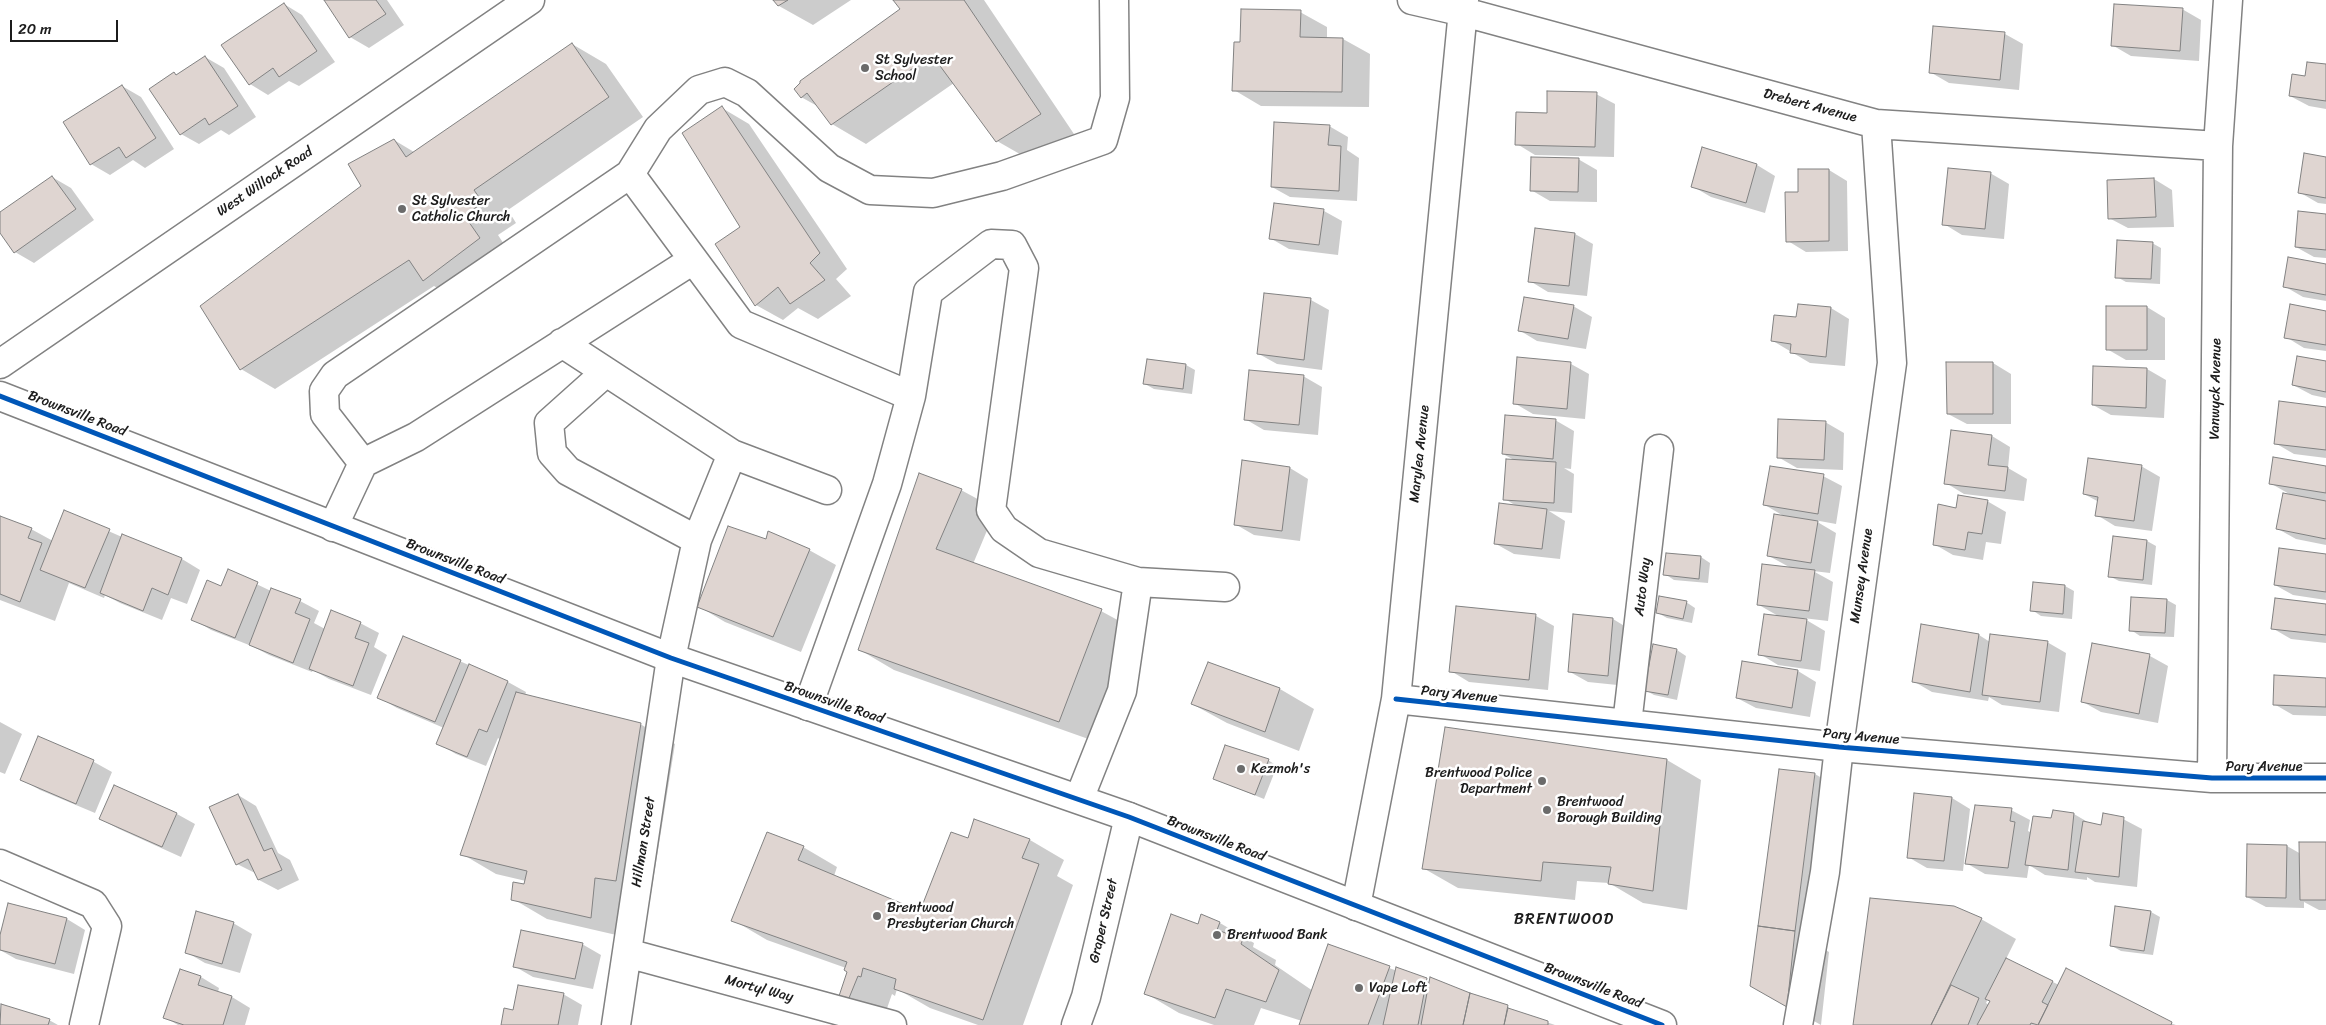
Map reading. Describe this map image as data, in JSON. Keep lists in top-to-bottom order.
{
  "streets": {
    "street": [
      "Drebert Avenue",
      "West Willock Road",
      "Vanwyck Avenue",
      "Brownsville Road",
      "Marylea Avenue",
      "Munsey Avenue",
      "Auto Way",
      "Pary Avenue",
      "Hillman Street",
      "Graper Street",
      "Mortyl Way"
    ]
  },
  "crossings": [
    ["Drebert Avenue", "Vanwyck Avenue"],
    ["Drebert Avenue", "Marylea Avenue"],
    ["Drebert Avenue", "Munsey Avenue"],
    ["Vanwyck Avenue", "Pary Avenue"],
    ["Brownsville Road", "Marylea Avenue"],
    ["Brownsville Road", "Hillman Street"],
    ["Brownsville Road", "Graper Street"],
    ["Marylea Avenue", "Pary Avenue"],
    ["Munsey Avenue", "Pary Avenue"],
    ["Auto Way", "Pary Avenue"],
    ["Hillman Street", "Mortyl Way"]
  ],
  "districts": ["BRENTWOOD"],
  "places": [
    "St Sylvester School",
    "St Sylvester Catholic Church",
    "Kezmoh's",
    "Brentwood Police Department",
    "Brentwood Borough Building",
    "Brentwood Presbyterian Church",
    "Brentwood Bank",
    "Vape Loft"
  ],
  "scale_bar": "20 m"
}
